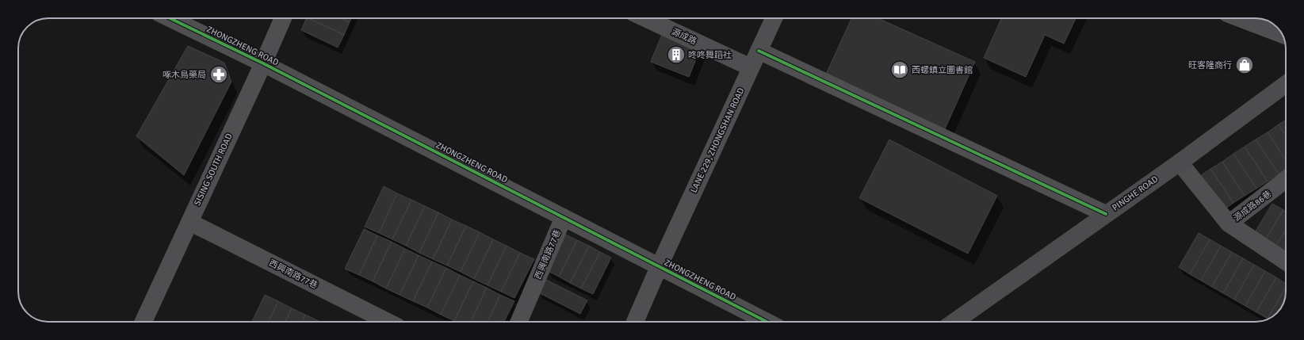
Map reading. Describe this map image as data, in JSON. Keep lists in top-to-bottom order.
{
  "streets": {
    "main road": ["PINGHE ROAD"],
    "street": [
      "源成路",
      "ZHONGZHENG ROAD",
      "LANE 229, ZHONGSHAN ROAD",
      "SISING SOUTH ROAD",
      "源成路86巷",
      "西興南路77巷"
    ]
  },
  "crossings": [
    ["源成路", "LANE 229, ZHONGSHAN ROAD"],
    ["ZHONGZHENG ROAD", "LANE 229, ZHONGSHAN ROAD"],
    ["ZHONGZHENG ROAD", "SISING SOUTH ROAD"],
    ["ZHONGZHENG ROAD", "西興南路77巷"],
    ["SISING SOUTH ROAD", "西興南路77巷"]
  ],
  "places": {
    "building": ["咚咚舞蹈社"],
    "shop": ["旺客隆商行"],
    "library": ["西螺鎮立圖書館"],
    "pharmacy": ["啄木鳥藥局"]
  }
}
